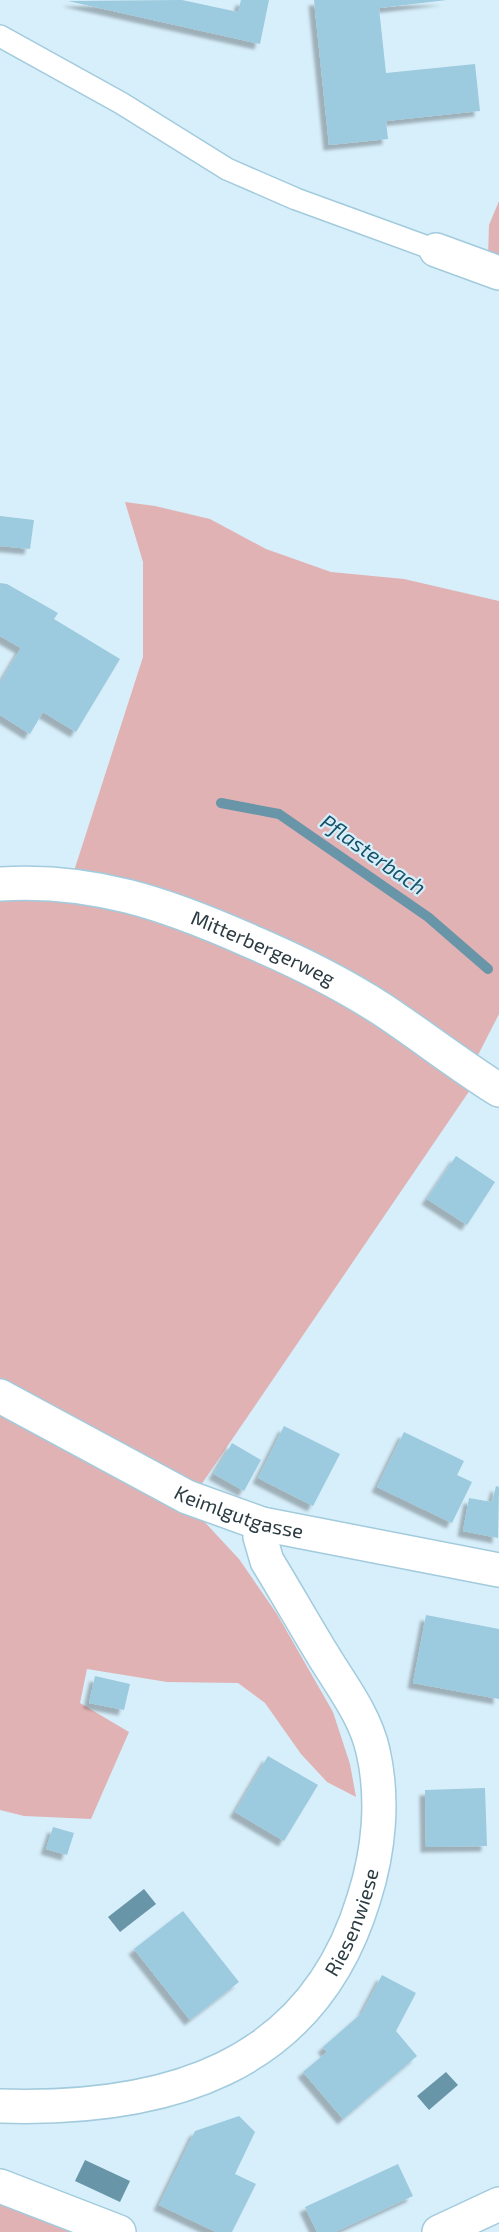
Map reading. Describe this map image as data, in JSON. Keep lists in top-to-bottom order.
{
  "streets": {
    "street": ["Mitterbergerweg", "Keimlgutgasse", "Riesenwiese"]
  },
  "crossings": [
    ["Keimlgutgasse", "Riesenwiese"]
  ],
  "water": ["Pflasterbach"]
}
